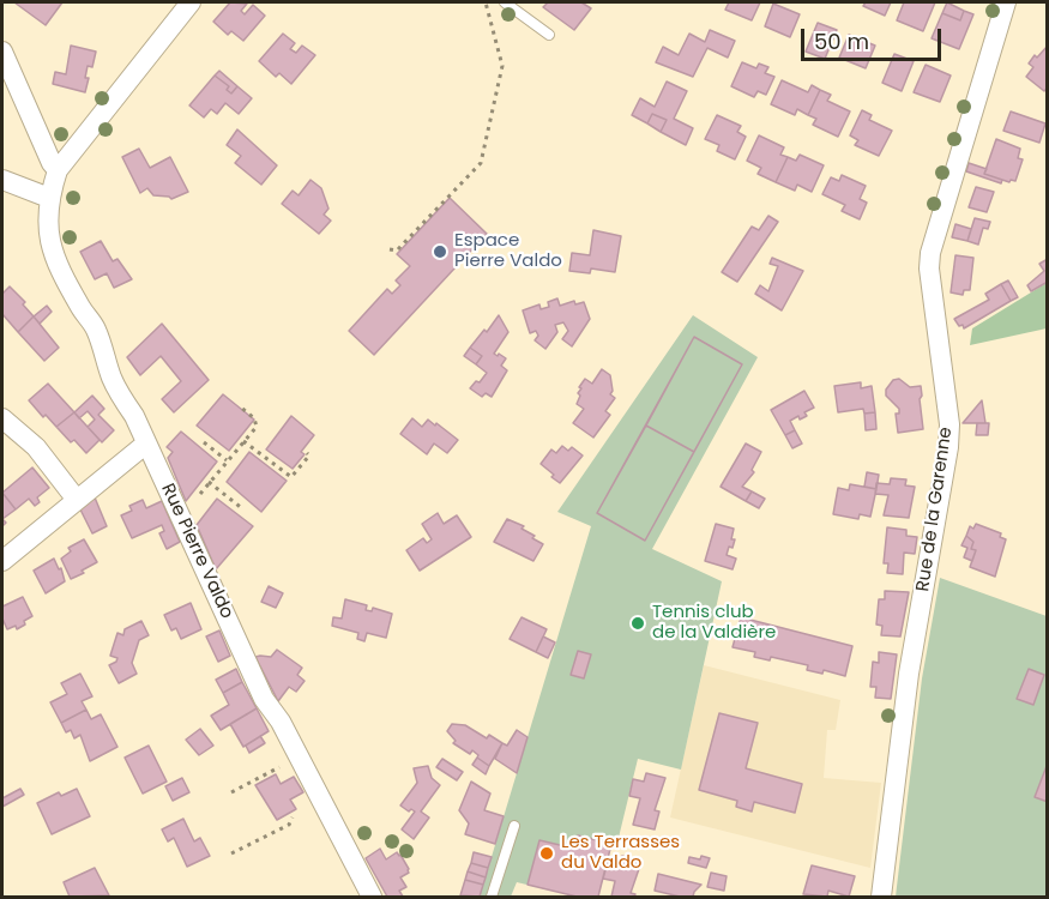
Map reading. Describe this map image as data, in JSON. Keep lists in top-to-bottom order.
{
  "streets": {
    "street": ["Rue de la Garenne", "Rue Pierre Valdo"]
  },
  "places": ["Espace Pierre Valdo", "Tennis club de la Valdière", "Les Terrasses du Valdo"],
  "scale_bar": "50 m"
}
